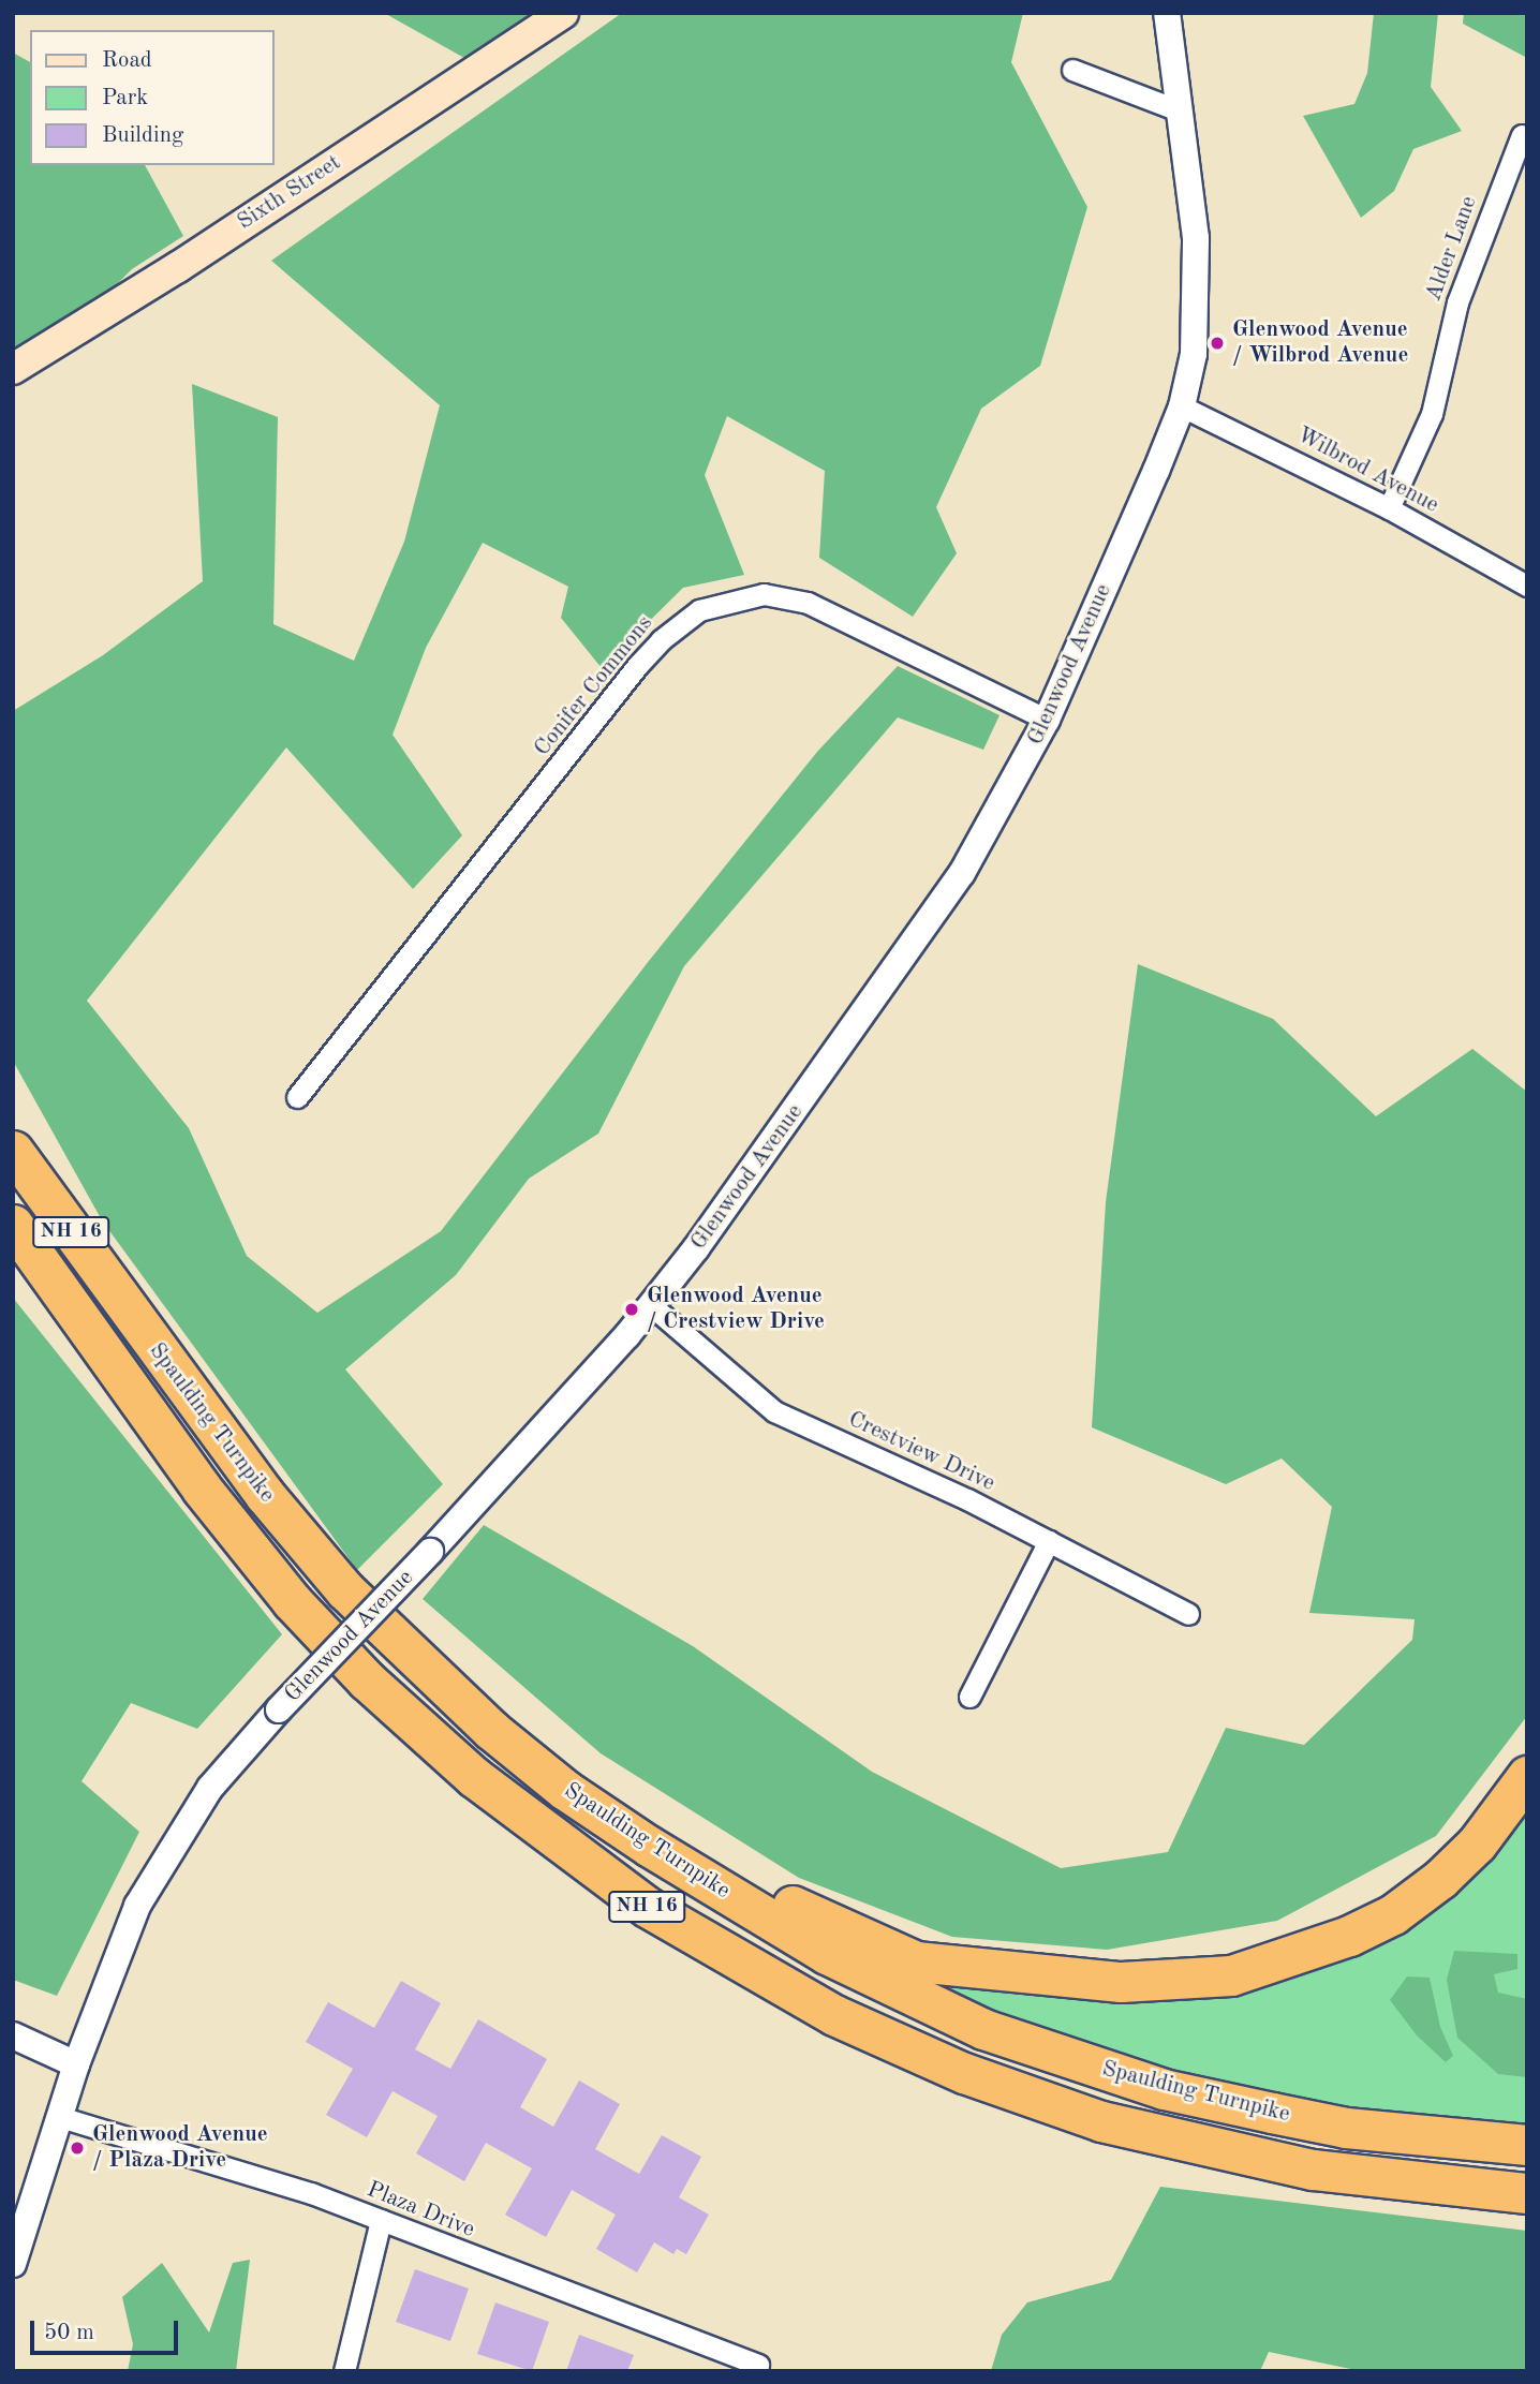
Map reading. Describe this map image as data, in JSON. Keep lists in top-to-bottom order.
{
  "streets": {
    "highway": ["NH 16", "Spaulding Turnpike"],
    "main road": ["Sixth Street"],
    "street": [
      "Alder Lane",
      "Wilbrod Avenue",
      "Glenwood Avenue",
      "Conifer Commons",
      "Crestview Drive",
      "Plaza Drive"
    ]
  },
  "crossings": [
    ["Alder Lane", "Wilbrod Avenue"],
    ["Wilbrod Avenue", "Glenwood Avenue"],
    ["Glenwood Avenue", "Conifer Commons"],
    ["Glenwood Avenue", "Crestview Drive"],
    ["Glenwood Avenue", "Plaza Drive"]
  ],
  "places": ["Glenwood Avenue / Wilbrod Avenue", "Glenwood Avenue / Crestview Drive", "Glenwood Avenue / Plaza Drive"],
  "legend": ["Road", "Park", "Building"],
  "scale_bar": "50 m"
}
